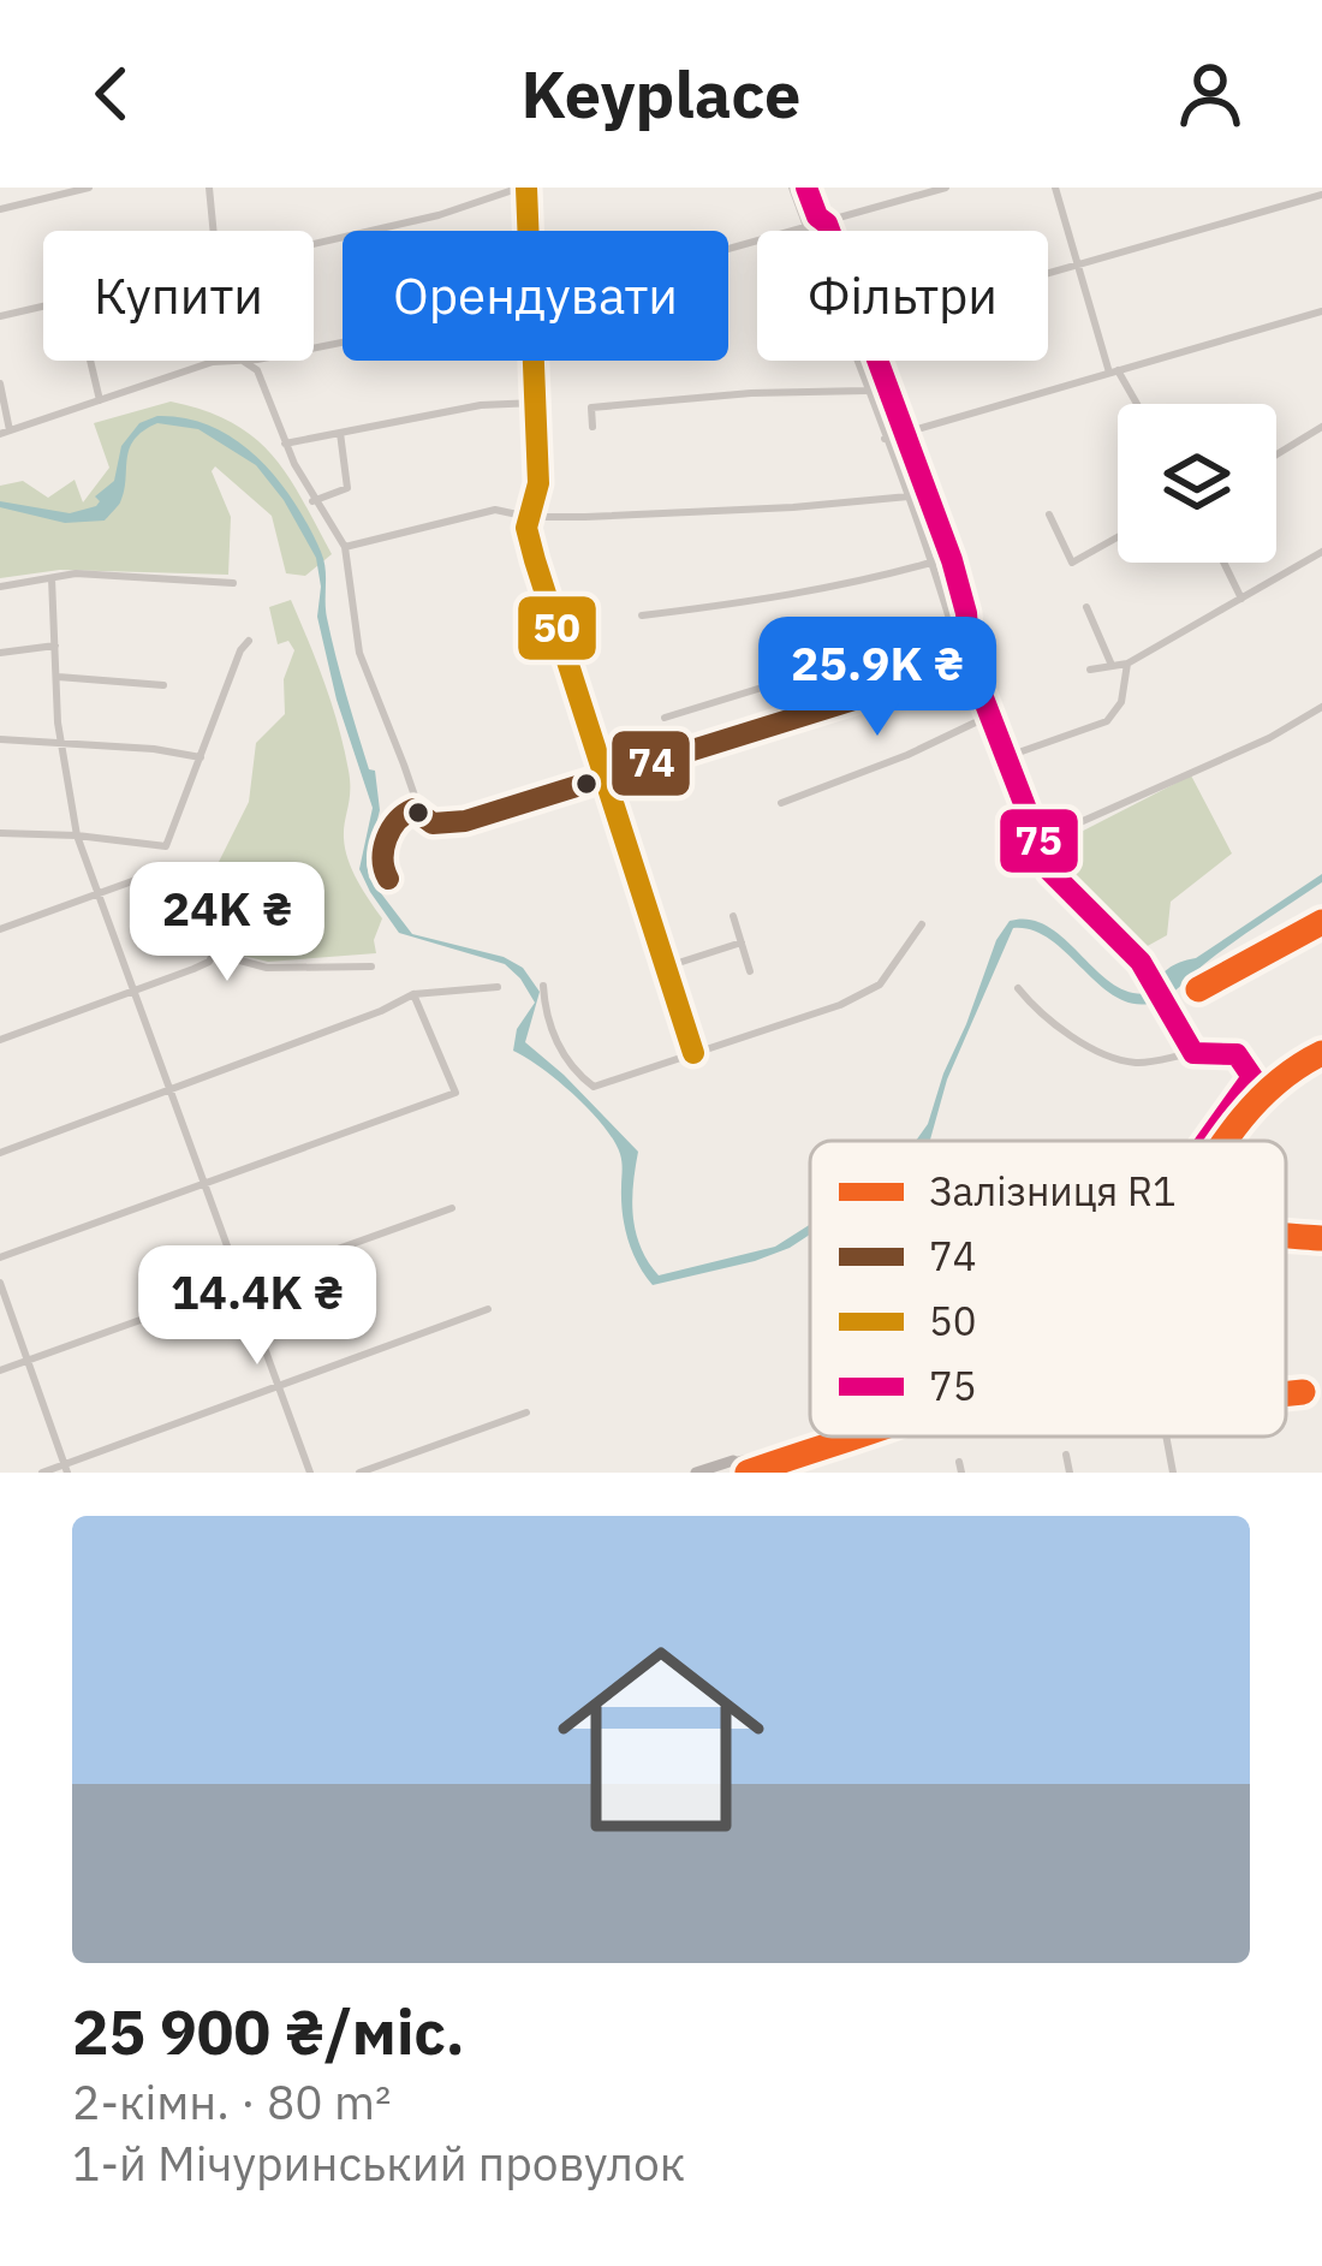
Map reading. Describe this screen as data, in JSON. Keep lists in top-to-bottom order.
{
  "lines": [
    "transit line 50",
    "transit line 75",
    "transit line 74",
    "rail line R1"
  ],
  "legend": [
    "Залізниця R1",
    "74",
    "50",
    "75"
  ],
  "page": {
    "header": "Keyplace",
    "chip": ["Купити", "Орендувати", "Фільтри"],
    "price": ["25.9K ₴", "24K ₴", "14.4K ₴"],
    "list": [
      {
        "name": "25 900 ₴/міс.",
        "note": "2-кімн. · 80 m² · 1-й Мічуринський провулок"
      }
    ]
  }
}
